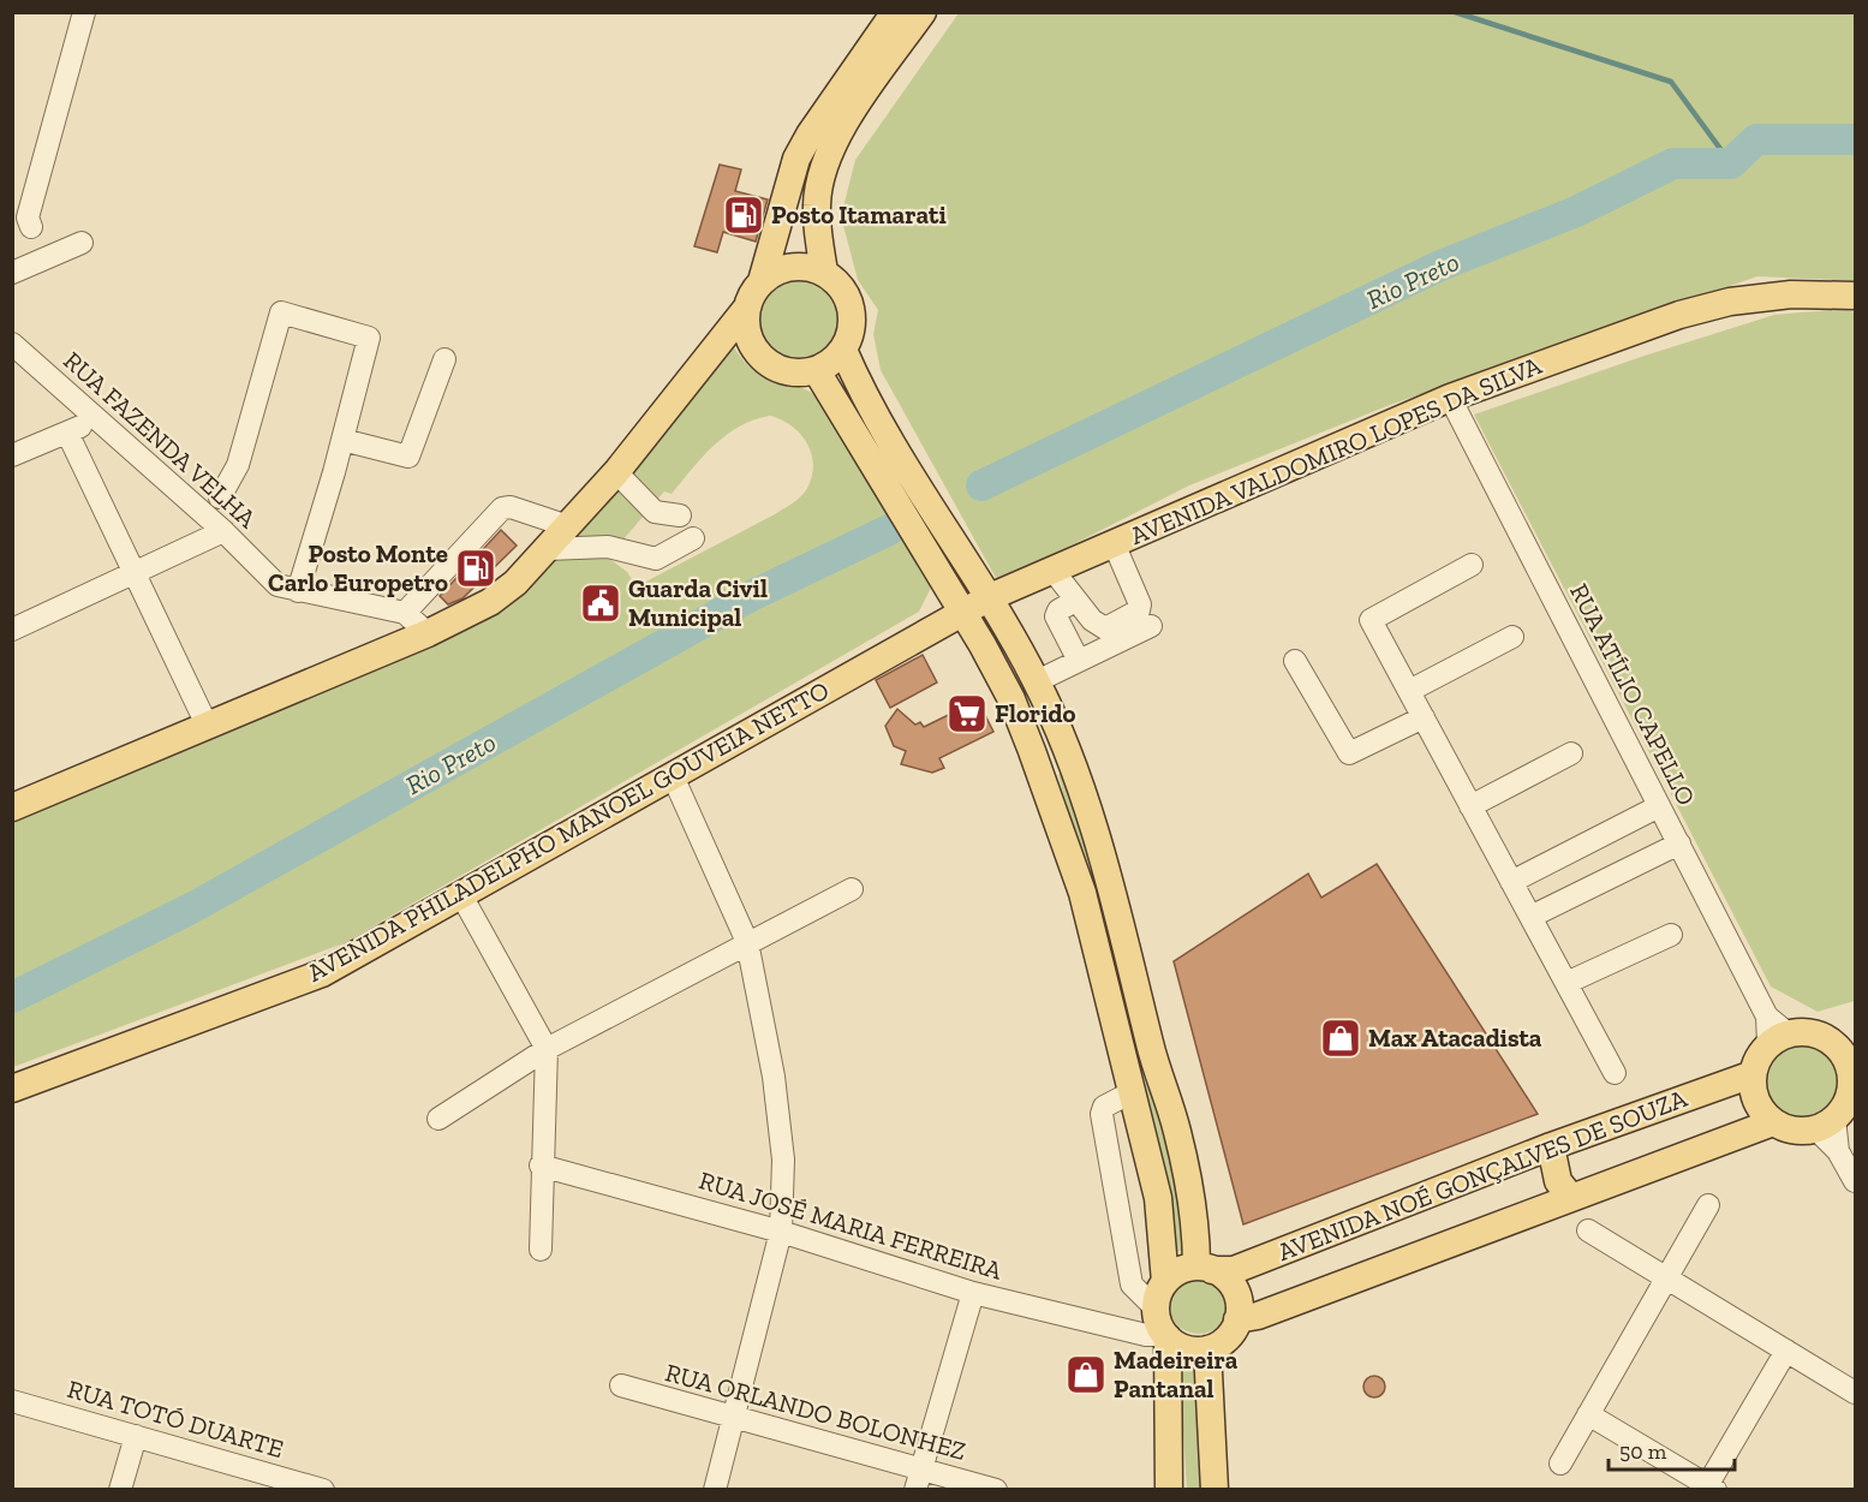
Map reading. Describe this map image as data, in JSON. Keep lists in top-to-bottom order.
{
  "streets": {
    "main road": ["AVENIDA VALDOMIRO LOPES DA SILVA", "AVENIDA PHILADELPHO MANOEL GOUVEIA NETTO", "AVENIDA NOÉ GONÇALVES DE SOUZA"],
    "street": [
      "RUA FAZENDA VELHA",
      "RUA ATÍLIO CAPELLO",
      "RUA JOSÉ MARIA FERREIRA",
      "RUA ORLANDO BOLONHEZ",
      "RUA TOTÓ DUARTE"
    ]
  },
  "crossings": [
    ["AVENIDA VALDOMIRO LOPES DA SILVA", "RUA ATÍLIO CAPELLO"],
    ["AVENIDA VALDOMIRO LOPES DA SILVA", "AVENIDA PHILADELPHO MANOEL GOUVEIA NETTO"],
    ["RUA ATÍLIO CAPELLO", "AVENIDA NOÉ GONÇALVES DE SOUZA"],
    ["AVENIDA NOÉ GONÇALVES DE SOUZA", "RUA JOSÉ MARIA FERREIRA"]
  ],
  "water": ["Rio Preto"],
  "places": {
    "fuel station": ["Posto Itamarati", "Posto Monte Carlo Europetro"],
    "public building": ["Guarda Civil Municipal"],
    "supermarket": ["Florido"],
    "shop": ["Max Atacadista", "Madeireira Pantanal"]
  },
  "scale_bar": "50 m"
}
